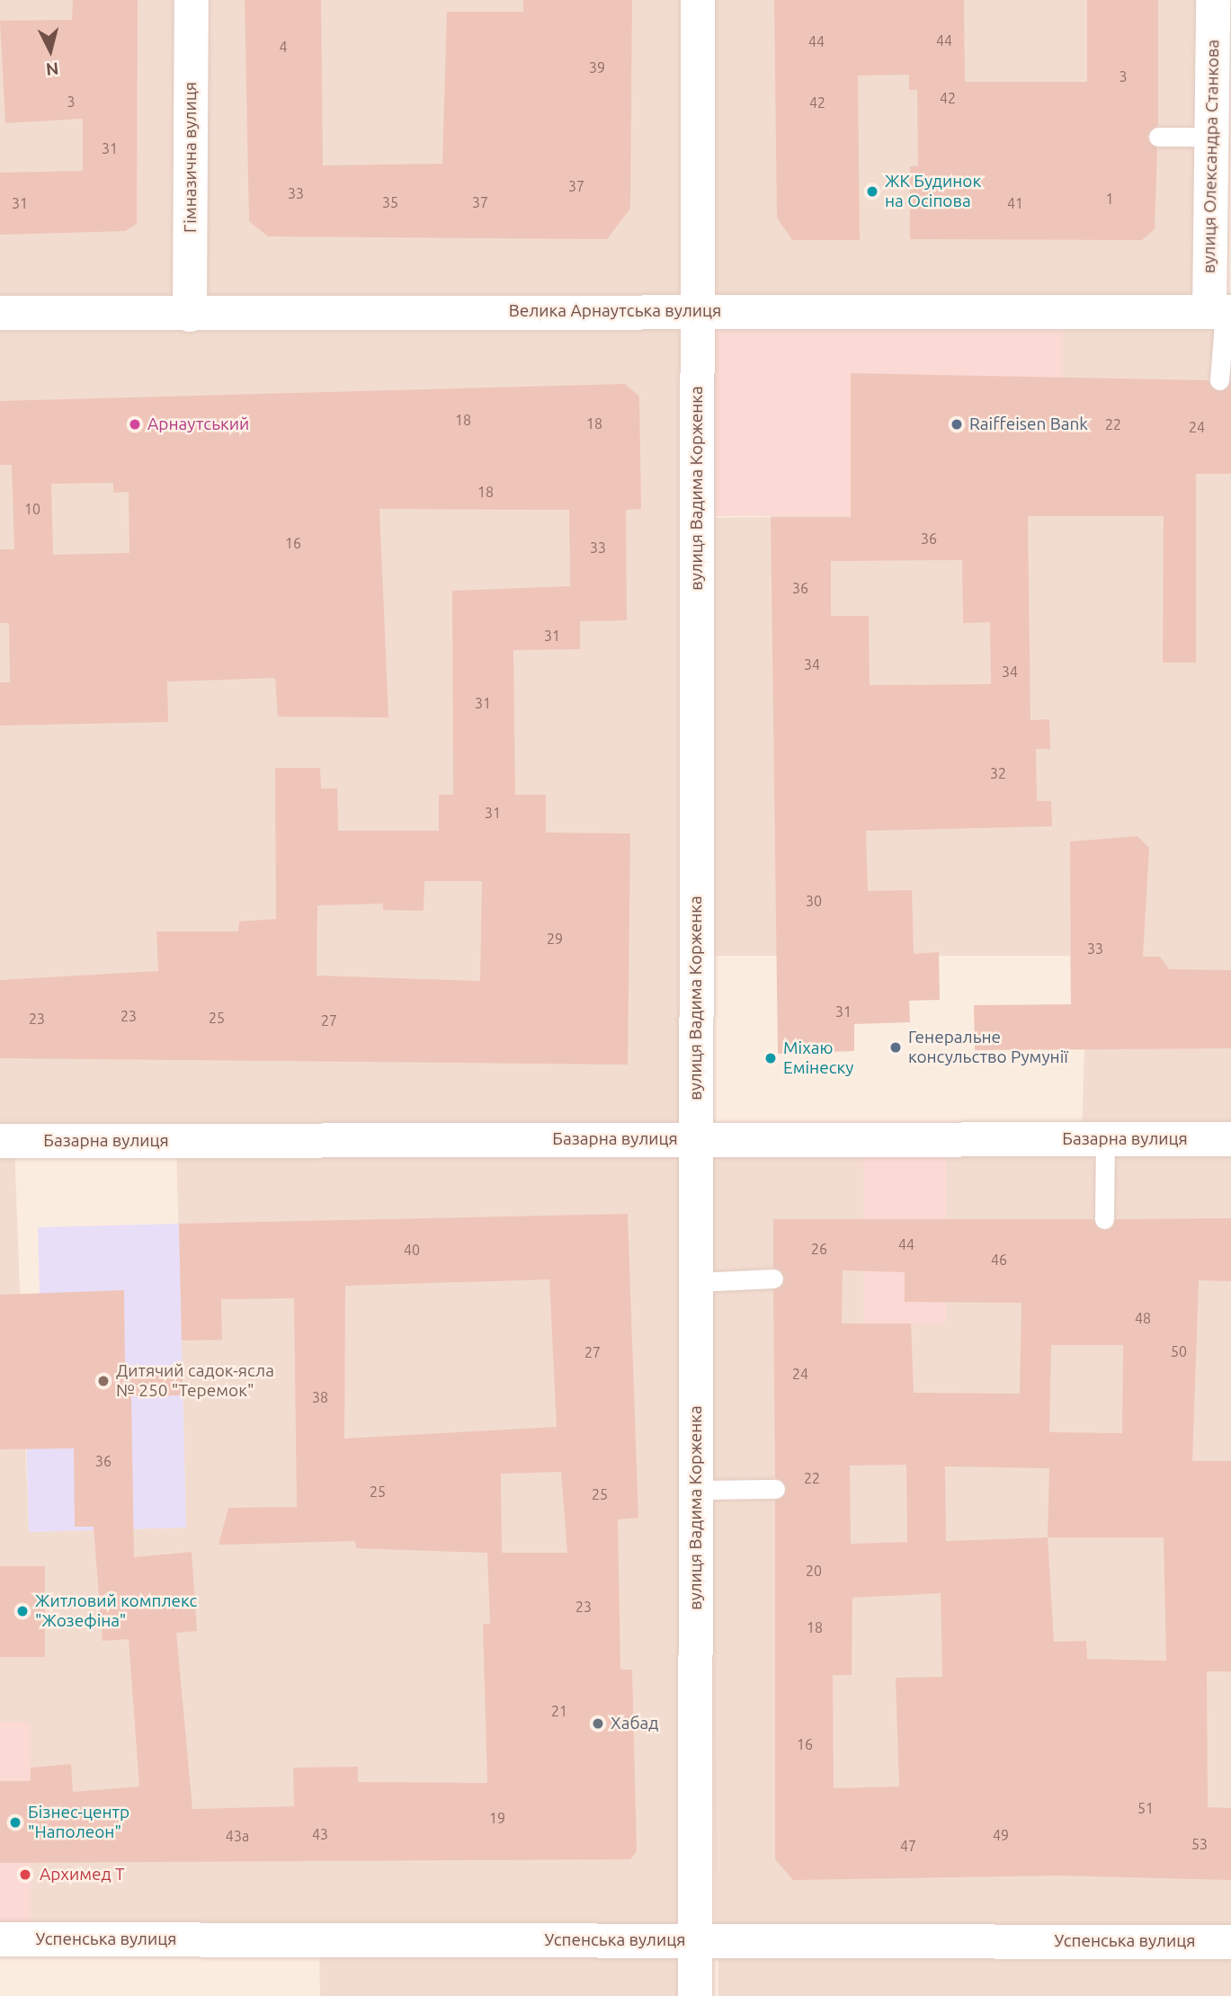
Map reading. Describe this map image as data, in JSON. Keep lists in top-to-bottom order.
{
  "streets": {
    "main road": [
      "вулиця Олександра Станкова",
      "Гімназична вулиця",
      "Велика Арнаутська вулиця",
      "вулиця Вадима Корженка",
      "Базарна вулиця",
      "Успенська вулиця"
    ]
  },
  "crossings": [
    ["вулиця Олександра Станкова", "Велика Арнаутська вулиця"],
    ["Гімназична вулиця", "Велика Арнаутська вулиця"],
    ["Велика Арнаутська вулиця", "вулиця Вадима Корженка"],
    ["вулиця Вадима Корженка", "Базарна вулиця"],
    ["вулиця Вадима Корженка", "Успенська вулиця"]
  ],
  "places": [
    "ЖК Будинок на Осіпова",
    "Арнаутський",
    "Raiffeisen Bank",
    "Генеральне консульство Румунії",
    "Міхаю Емінеску",
    "Дитячий садок-ясла № 250 \"Теремок\"",
    "Житловий комплекс \"Жозефіна\"",
    "Хабад",
    "Бізнес-центр \"Наполеон\"",
    "Архимед Т"
  ],
  "house_numbers": [
    "44",
    "44",
    "4",
    "39",
    "3",
    "42",
    "3",
    "42",
    "31",
    "37",
    "33",
    "1",
    "35",
    "37",
    "31",
    "41",
    "18",
    "18",
    "22",
    "24",
    "18",
    "10",
    "36",
    "16",
    "33",
    "36",
    "31",
    "34",
    "34",
    "31",
    "32",
    "31",
    "30",
    "29",
    "33",
    "31",
    "23",
    "25",
    "23",
    "27",
    "44",
    "26",
    "40",
    "46",
    "48",
    "50",
    "27",
    "24",
    "38",
    "36",
    "22",
    "25",
    "25",
    "20",
    "23",
    "18",
    "21",
    "16",
    "51",
    "19",
    "43",
    "49",
    "43а",
    "53",
    "47"
  ],
  "north": "bottom"
}
